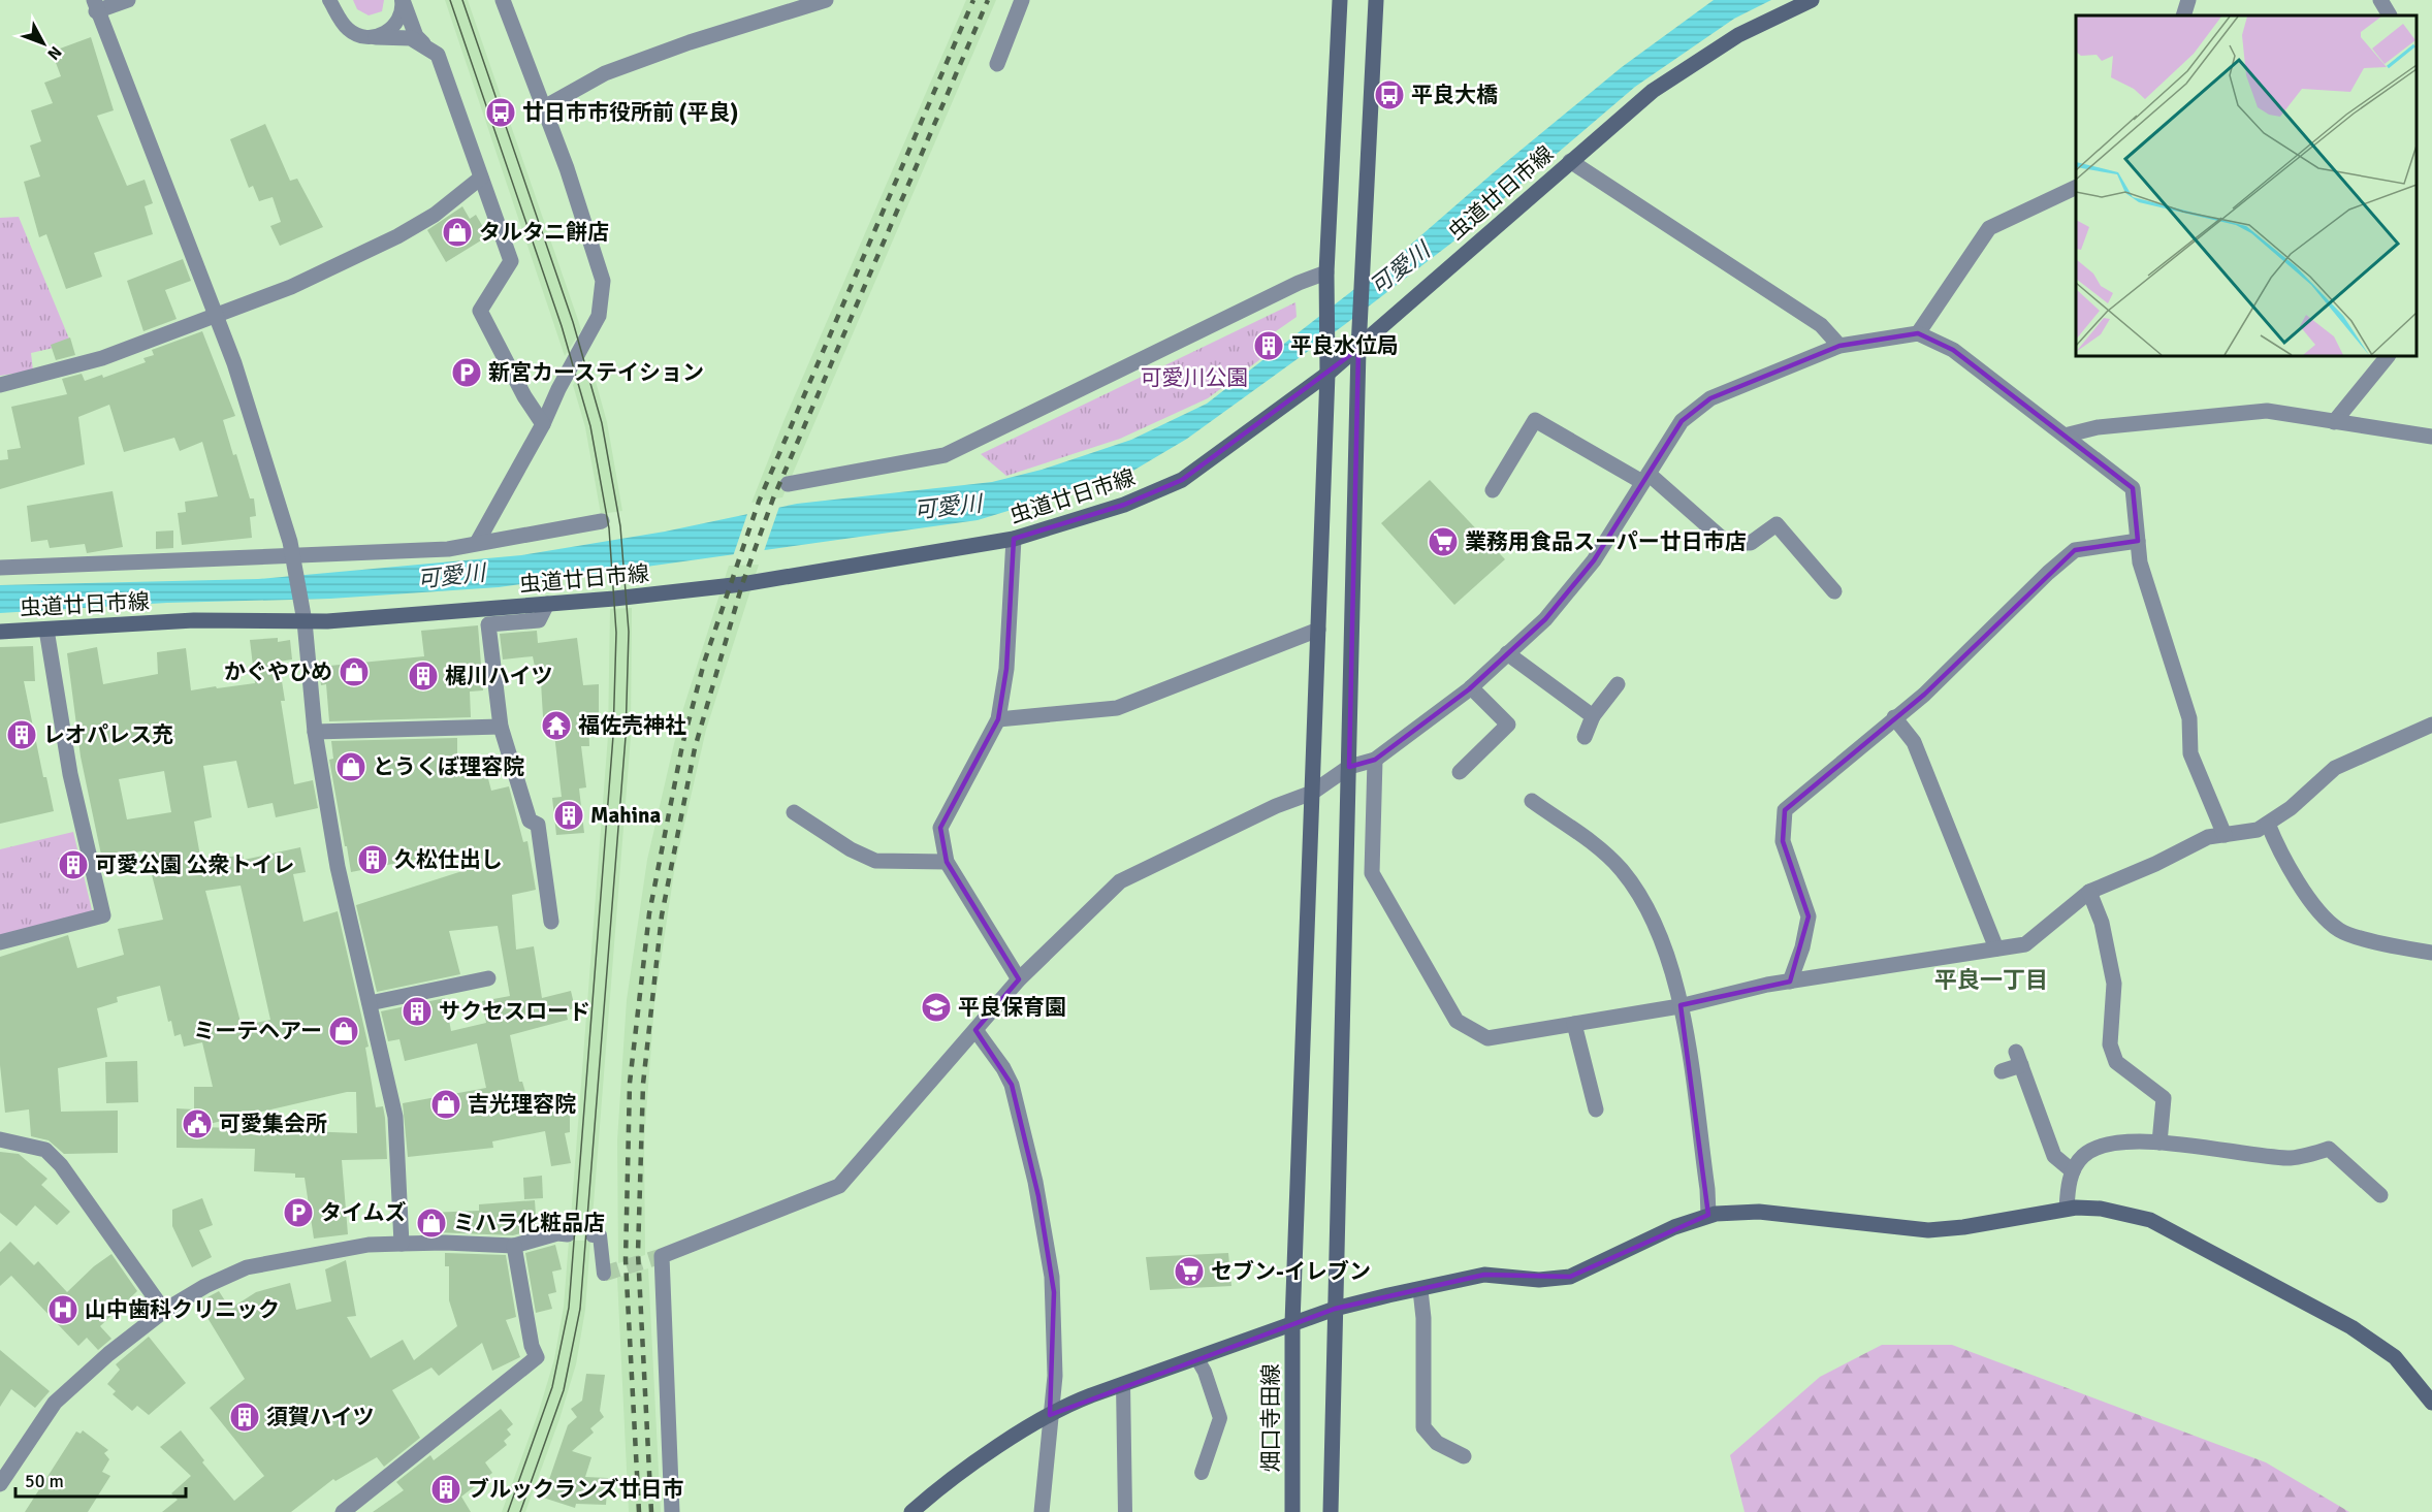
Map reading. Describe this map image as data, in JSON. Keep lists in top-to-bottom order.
{
  "streets": {
    "street": ["虫道廿日市線", "畑口寺田線"]
  },
  "crossings": [
    ["虫道廿日市線", "畑口寺田線"]
  ],
  "districts": ["平良一丁目"],
  "water": ["可愛川"],
  "parks": ["可愛川公園"],
  "places": {
    "bus stop": ["平良大橋", "廿日市市役所前 (平良)"],
    "shop": [
      "タルタニ餅店",
      "かぐやひめ",
      "とうくぼ理容院",
      "ミーテヘアー",
      "吉光理容院",
      "ミハラ化粧品店"
    ],
    "building": [
      "平良水位局",
      "梶川ハイツ",
      "レオパレス充",
      "Mahina",
      "久松仕出し",
      "可愛公園 公衆トイレ",
      "サクセスロード",
      "須賀ハイツ",
      "ブルックランズ廿日市"
    ],
    "parking": ["新宮カーステイション", "タイムズ"],
    "supermarket": ["業務用食品スーパー廿日市店", "セブン-イレブン"],
    "temple": ["福佐売神社"],
    "school or university": ["平良保育園"],
    "public building": ["可愛集会所"],
    "hospital": ["山中歯科クリニック"]
  },
  "scale_bar": "50 m",
  "north": "bottom right"
}
